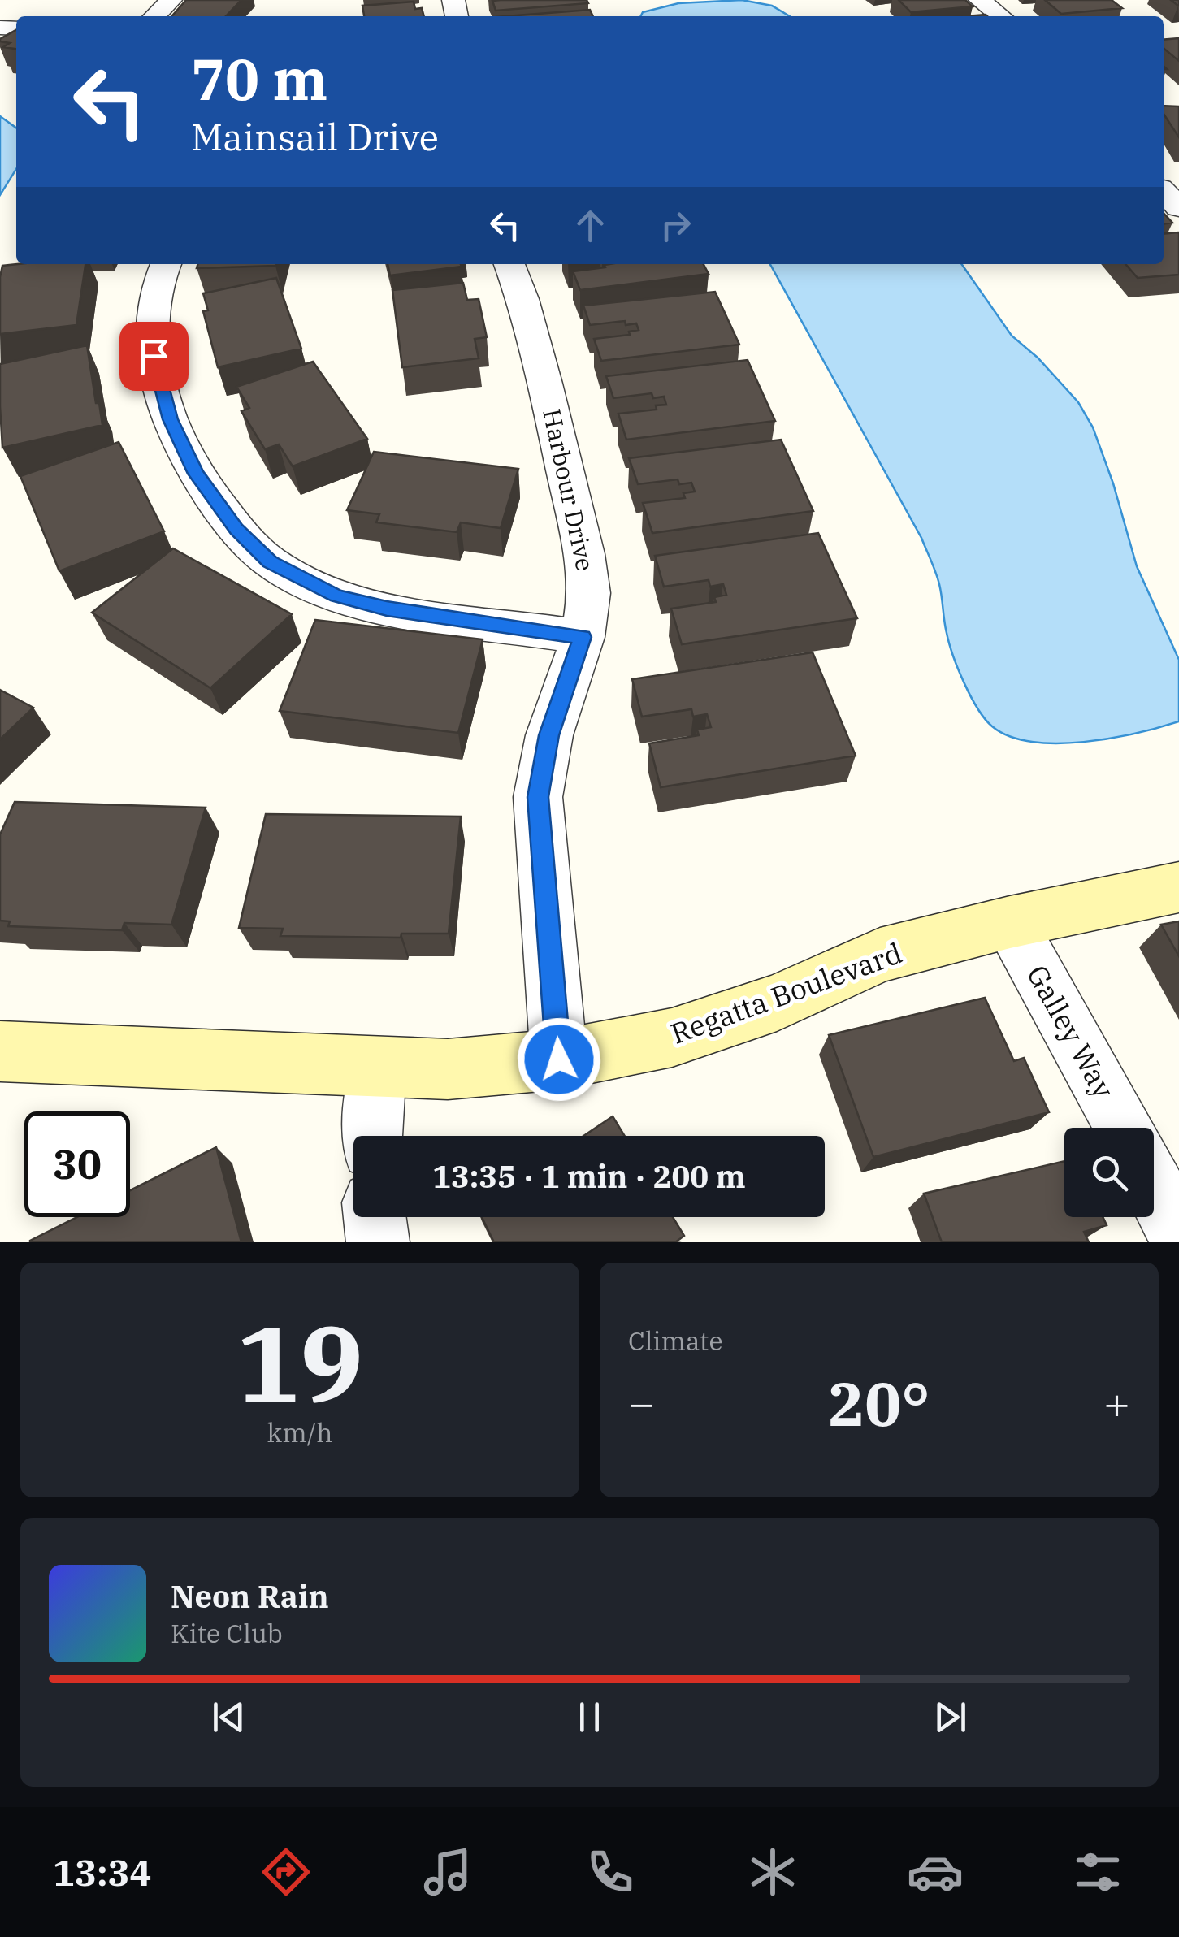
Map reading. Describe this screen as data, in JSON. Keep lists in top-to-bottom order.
{
  "streets": {
    "street": ["Harbour Drive", "Regatta Boulevard", "Galley Way"]
  },
  "crossings": [
    ["Harbour Drive", "Regatta Boulevard"],
    ["Regatta Boulevard", "Galley Way"]
  ],
  "page": {
    "turn": ["70 m", "Mainsail Drive"],
    "limit": "30",
    "trip": "13:35 · 1 min · 200 m",
    "tile": [
      ["19", "km/h"],
      "Climate"
    ],
    "heat": ["−", "20°", "+"],
    "song": ["Neon Rain", "Kite Club"],
    "tabs": "13:34"
  }
}
